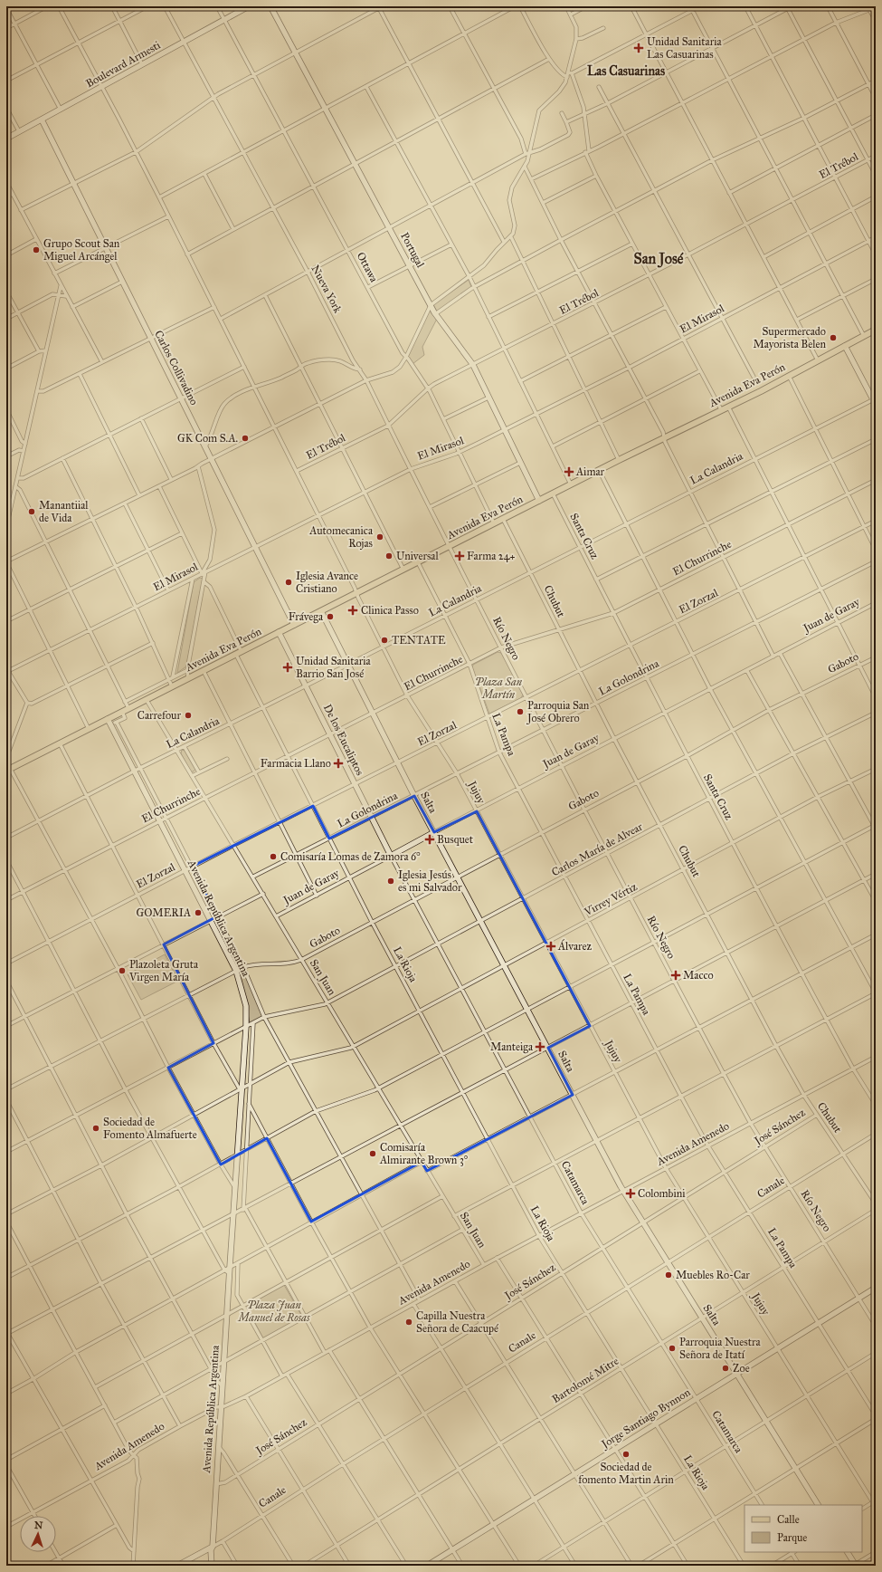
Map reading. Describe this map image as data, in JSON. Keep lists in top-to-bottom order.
{
  "streets": {
    "main road": ["Avenida Eva Perón"],
    "street": [
      "Boulevard Armesti",
      "El Trébol",
      "Portugal",
      "Ottawa",
      "Nueva York",
      "El Mirasol",
      "Carlos Collivadino",
      "La Calandria",
      "Santa Cruz",
      "El Churrinche",
      "Chubut",
      "El Zorzal",
      "Juan de Garay",
      "Río Negro",
      "Gaboto",
      "La Golondrina",
      "La Pampa",
      "De los Eucaliptos",
      "Jujuy",
      "Salta",
      "Carlos María de Alvear",
      "Virrey Vértiz",
      "Avenida República Argentina",
      "La Rioja",
      "San Juan",
      "José Sánchez",
      "Avenida Amenedo",
      "Catamarca",
      "Canale",
      "Bartolomé Mitre",
      "Jorge Santiago Bynnon"
    ]
  },
  "crossings": [
    ["Boulevard Armesti", "Ottawa"],
    ["Boulevard Armesti", "Nueva York"],
    ["Boulevard Armesti", "Carlos Collivadino"],
    ["Boulevard Armesti", "Jujuy"],
    ["El Trébol", "Portugal"],
    ["El Trébol", "Ottawa"],
    ["El Trébol", "Nueva York"],
    ["El Trébol", "Jujuy"],
    ["Portugal", "El Mirasol"],
    ["Portugal", "Avenida Eva Perón"],
    ["Ottawa", "El Mirasol"],
    ["Ottawa", "Avenida Eva Perón"],
    ["Nueva York", "El Mirasol"],
    ["Nueva York", "Avenida Eva Perón"],
    ["Nueva York", "Río Negro"],
    ["El Mirasol", "Carlos Collivadino"],
    ["El Mirasol", "Jujuy"],
    ["Carlos Collivadino", "Avenida Eva Perón"],
    ["Avenida Eva Perón", "Santa Cruz"],
    ["Avenida Eva Perón", "Chubut"],
    ["Avenida Eva Perón", "Río Negro"],
    ["Avenida Eva Perón", "La Pampa"],
    ["Avenida Eva Perón", "De los Eucaliptos"],
    ["Avenida Eva Perón", "Jujuy"],
    ["Avenida Eva Perón", "Salta"],
    ["Avenida Eva Perón", "Avenida República Argentina"],
    ["Avenida Eva Perón", "La Rioja"],
    ["Avenida Eva Perón", "San Juan"],
    ["La Calandria", "Santa Cruz"],
    ["La Calandria", "Chubut"],
    ["La Calandria", "Río Negro"],
    ["La Calandria", "La Pampa"],
    ["La Calandria", "De los Eucaliptos"],
    ["La Calandria", "Jujuy"],
    ["La Calandria", "Salta"],
    ["La Calandria", "Avenida República Argentina"],
    ["La Calandria", "La Rioja"],
    ["La Calandria", "San Juan"],
    ["Santa Cruz", "El Churrinche"],
    ["Santa Cruz", "El Zorzal"],
    ["Santa Cruz", "Juan de Garay"],
    ["Santa Cruz", "Gaboto"],
    ["Santa Cruz", "La Golondrina"],
    ["Santa Cruz", "Carlos María de Alvear"],
    ["Santa Cruz", "Virrey Vértiz"],
    ["Santa Cruz", "Avenida Amenedo"],
    ["El Churrinche", "Chubut"],
    ["El Churrinche", "Río Negro"],
    ["El Churrinche", "La Pampa"],
    ["El Churrinche", "De los Eucaliptos"],
    ["El Churrinche", "Jujuy"],
    ["El Churrinche", "Salta"],
    ["El Churrinche", "Avenida República Argentina"],
    ["El Churrinche", "La Rioja"],
    ["El Churrinche", "San Juan"],
    ["Chubut", "El Zorzal"],
    ["Chubut", "Juan de Garay"],
    ["Chubut", "Gaboto"],
    ["Chubut", "La Golondrina"],
    ["Chubut", "Carlos María de Alvear"],
    ["Chubut", "Virrey Vértiz"],
    ["Chubut", "José Sánchez"],
    ["Chubut", "Avenida Amenedo"],
    ["Chubut", "Canale"],
    ["El Zorzal", "Río Negro"],
    ["El Zorzal", "La Pampa"],
    ["El Zorzal", "De los Eucaliptos"],
    ["El Zorzal", "Jujuy"],
    ["El Zorzal", "Salta"],
    ["El Zorzal", "Avenida República Argentina"],
    ["El Zorzal", "La Rioja"],
    ["El Zorzal", "San Juan"],
    ["Juan de Garay", "Río Negro"],
    ["Juan de Garay", "La Pampa"],
    ["Juan de Garay", "De los Eucaliptos"],
    ["Juan de Garay", "Jujuy"],
    ["Juan de Garay", "Salta"],
    ["Juan de Garay", "La Rioja"],
    ["Juan de Garay", "San Juan"],
    ["Juan de Garay", "Catamarca"],
    ["Río Negro", "Gaboto"],
    ["Río Negro", "La Golondrina"],
    ["Río Negro", "Carlos María de Alvear"],
    ["Río Negro", "Virrey Vértiz"],
    ["Río Negro", "José Sánchez"],
    ["Río Negro", "Avenida Amenedo"],
    ["Río Negro", "Canale"],
    ["Río Negro", "Bartolomé Mitre"],
    ["Río Negro", "Jorge Santiago Bynnon"],
    ["Gaboto", "La Pampa"],
    ["Gaboto", "Jujuy"],
    ["Gaboto", "Salta"],
    ["Gaboto", "Avenida República Argentina"],
    ["Gaboto", "La Rioja"],
    ["Gaboto", "San Juan"],
    ["Gaboto", "Catamarca"],
    ["La Golondrina", "La Pampa"],
    ["La Golondrina", "De los Eucaliptos"],
    ["La Golondrina", "Jujuy"],
    ["La Golondrina", "Salta"],
    ["La Golondrina", "La Rioja"],
    ["La Golondrina", "San Juan"],
    ["La Pampa", "Carlos María de Alvear"],
    ["La Pampa", "Virrey Vértiz"],
    ["La Pampa", "José Sánchez"],
    ["La Pampa", "Avenida Amenedo"],
    ["La Pampa", "Canale"],
    ["La Pampa", "Bartolomé Mitre"],
    ["La Pampa", "Jorge Santiago Bynnon"],
    ["De los Eucaliptos", "Catamarca"],
    ["Jujuy", "Carlos María de Alvear"],
    ["Jujuy", "Virrey Vértiz"],
    ["Jujuy", "José Sánchez"],
    ["Jujuy", "Avenida Amenedo"],
    ["Jujuy", "Canale"],
    ["Jujuy", "Bartolomé Mitre"],
    ["Jujuy", "Jorge Santiago Bynnon"],
    ["Salta", "Carlos María de Alvear"],
    ["Salta", "Virrey Vértiz"],
    ["Salta", "José Sánchez"],
    ["Salta", "Avenida Amenedo"],
    ["Salta", "Canale"],
    ["Salta", "Bartolomé Mitre"],
    ["Salta", "Jorge Santiago Bynnon"],
    ["Carlos María de Alvear", "Avenida República Argentina"],
    ["Carlos María de Alvear", "La Rioja"],
    ["Carlos María de Alvear", "San Juan"],
    ["Carlos María de Alvear", "Catamarca"],
    ["Virrey Vértiz", "Avenida República Argentina"],
    ["Virrey Vértiz", "La Rioja"],
    ["Virrey Vértiz", "San Juan"],
    ["Virrey Vértiz", "Catamarca"],
    ["Avenida República Argentina", "José Sánchez"],
    ["Avenida República Argentina", "Avenida Amenedo"],
    ["Avenida República Argentina", "Canale"],
    ["La Rioja", "José Sánchez"],
    ["La Rioja", "Avenida Amenedo"],
    ["La Rioja", "Canale"],
    ["La Rioja", "Bartolomé Mitre"],
    ["La Rioja", "Jorge Santiago Bynnon"],
    ["San Juan", "Avenida Amenedo"],
    ["José Sánchez", "Catamarca"],
    ["Avenida Amenedo", "Catamarca"],
    ["Catamarca", "Canale"],
    ["Catamarca", "Bartolomé Mitre"],
    ["Catamarca", "Jorge Santiago Bynnon"]
  ],
  "districts": ["Las Casuarinas", "San José"],
  "parks": ["Plaza San Martín", "Plaza Juan Manuel de Rosas"],
  "places": {
    "health": [
      "Unidad Sanitaria Las Casuarinas",
      "Aimar",
      "Farma 24+",
      "Clinica Passo",
      "Unidad Sanitaria Barrio San José",
      "Farmacia Llano",
      "Busquet",
      "Álvarez",
      "Macco",
      "Manteiga",
      "Colombini"
    ],
    "other": [
      "Grupo Scout San Miguel Arcángel",
      "Supermercado Mayorista Belen",
      "GK Com S.A.",
      "Manantiial de Vida",
      "Automecanica Rojas",
      "Universal",
      "Iglesia Avance Cristiano",
      "Frávega",
      "TENTATE",
      "Parroquia San José Obrero",
      "Carrefour",
      "Comisaría Lomas de Zamora 6°",
      "Iglesia Jesús es mi Salvador",
      "GOMERIA",
      "Plazoleta Gruta Virgen María",
      "Sociedad de Fomento Almafuerte",
      "Comisaría Almirante Brown 3°",
      "Muebles Ro-Car",
      "Capilla Nuestra Señora de Caacupé",
      "Parroquia Nuestra Señora de Itatí",
      "Zoe",
      "Sociedad de fomento Martin Arin"
    ]
  },
  "legend": ["Calle", "Parque"],
  "north": "top"
}
